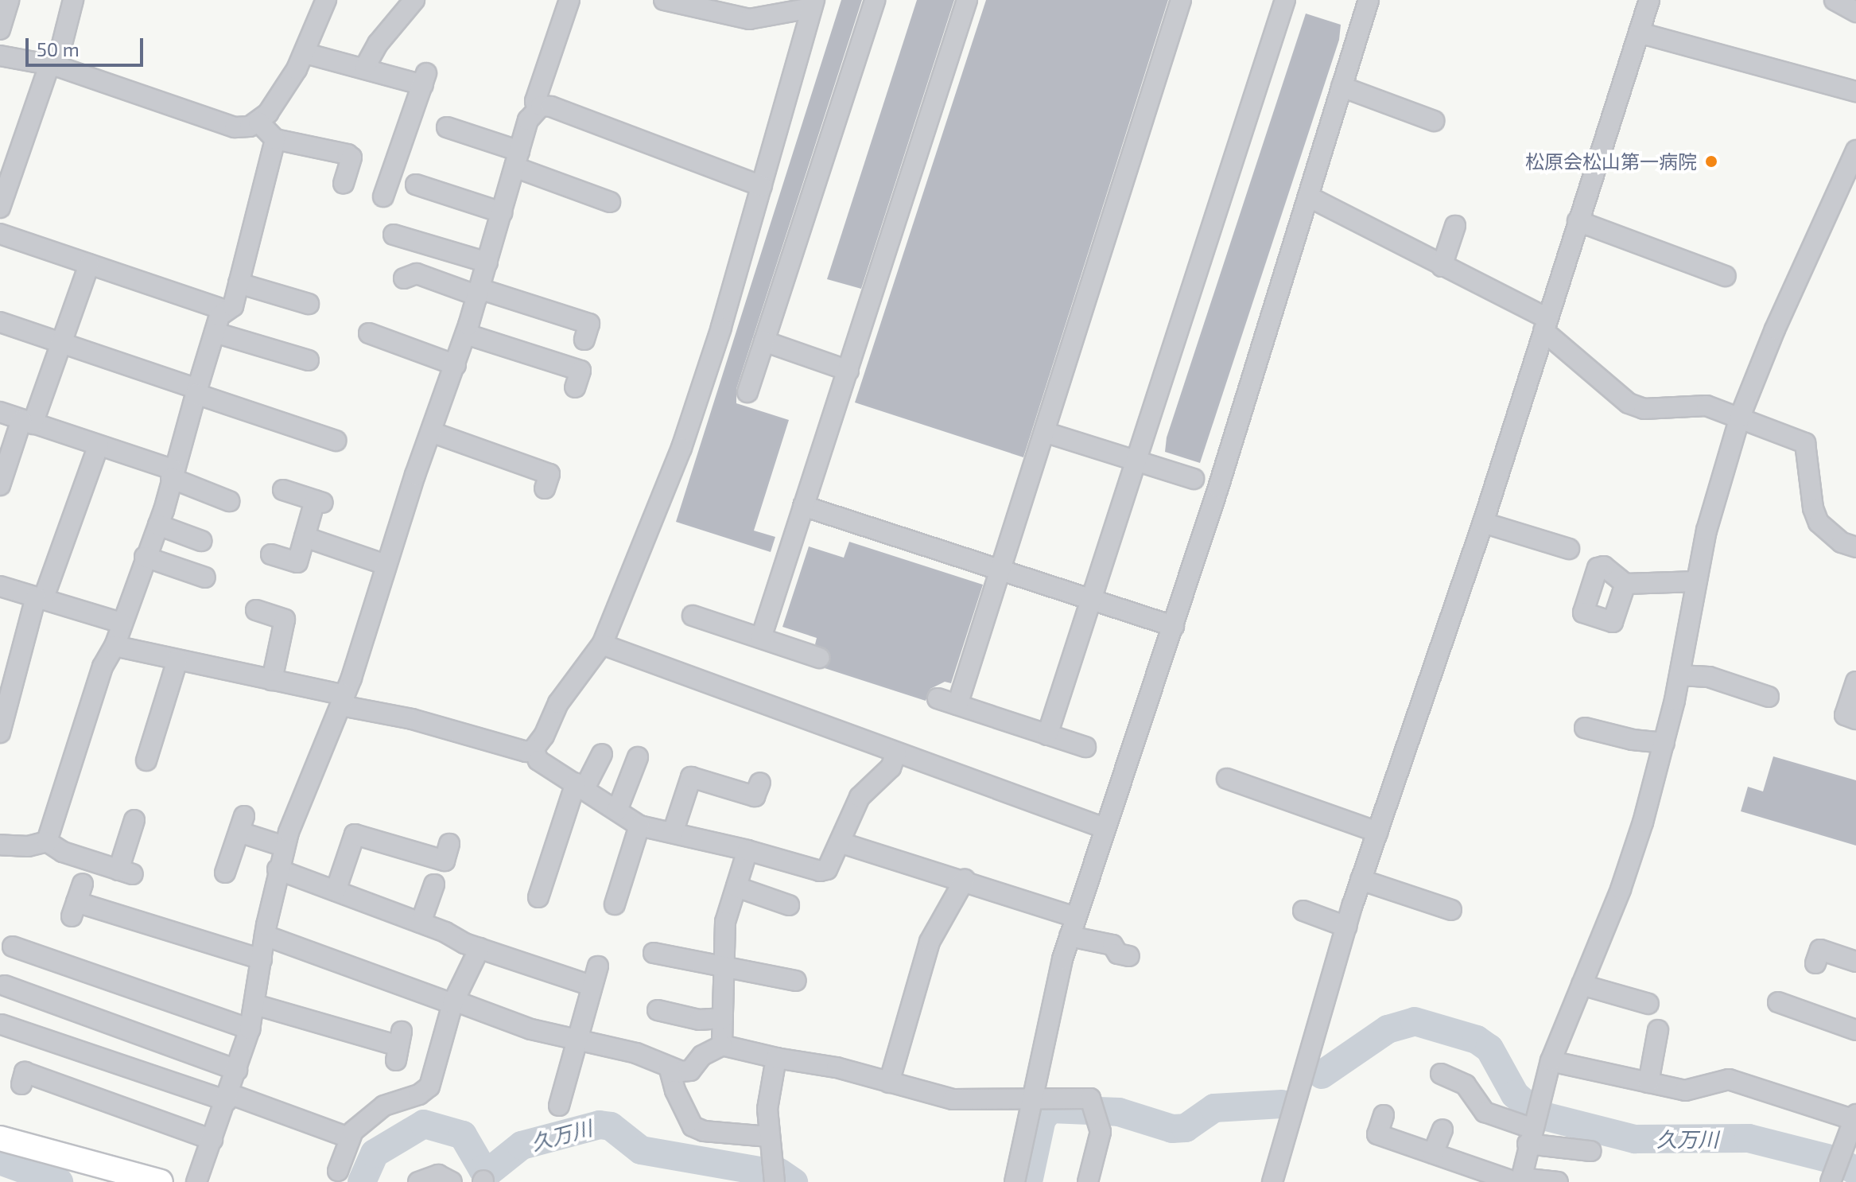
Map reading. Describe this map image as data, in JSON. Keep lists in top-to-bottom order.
{
  "water": ["久万川"],
  "places": ["松原会松山第一病院"],
  "scale_bar": "50 m"
}
